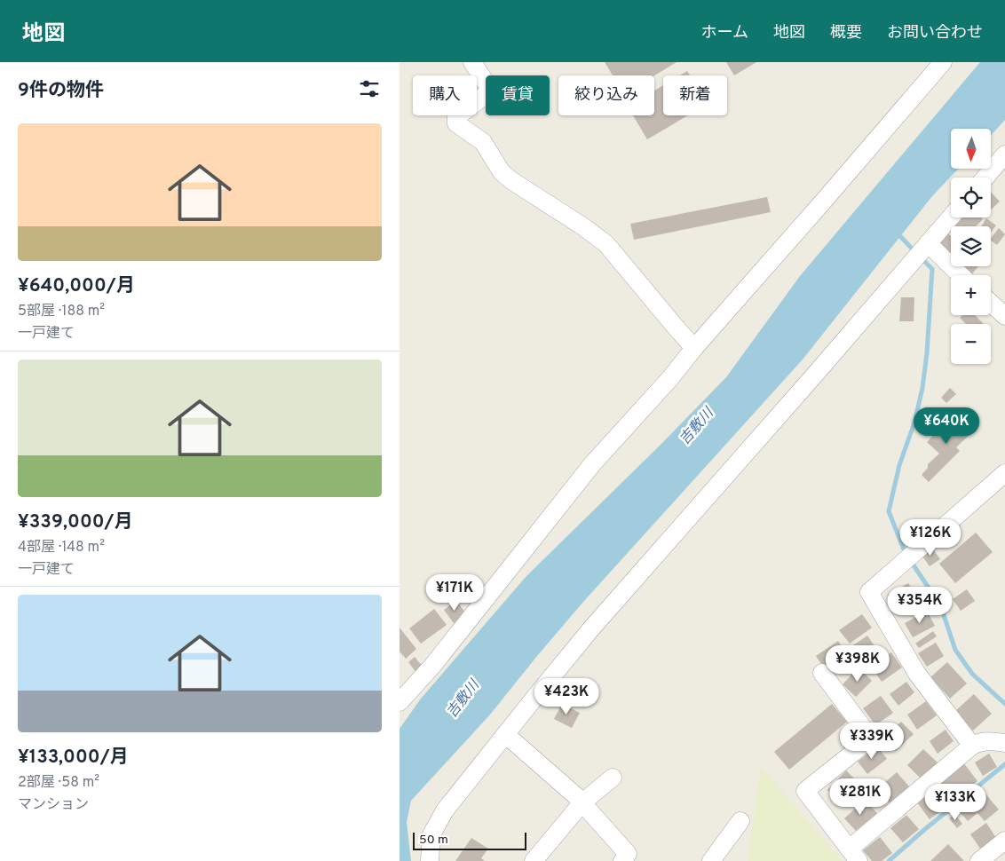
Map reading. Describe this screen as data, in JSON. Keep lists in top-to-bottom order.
{
  "water": ["吉敷川"],
  "scale_bar": "50 m",
  "north": "bottom",
  "page": {
    "header": "地図",
    "nav": [
      "ホーム",
      "地図",
      "概要",
      "お問い合わせ"
    ],
    "heading": "9件の物件",
    "chip": [
      "購入",
      "賃貸",
      "絞り込み",
      "新着"
    ],
    "list": [
      {
        "name": "¥640,000/月",
        "note": "5部屋 · 188 m² · 一戸建て"
      },
      {
        "name": "¥339,000/月",
        "note": "4部屋 · 148 m² · 一戸建て"
      },
      {
        "name": "¥133,000/月",
        "note": "2部屋 · 58 m² · マンション"
      }
    ],
    "map_buttons": ["+", "−"],
    "price": [
      "¥640K",
      "¥126K",
      "¥171K",
      "¥354K",
      "¥398K",
      "¥423K",
      "¥339K",
      "¥281K",
      "¥133K"
    ],
    "scale": "50 m"
  }
}
